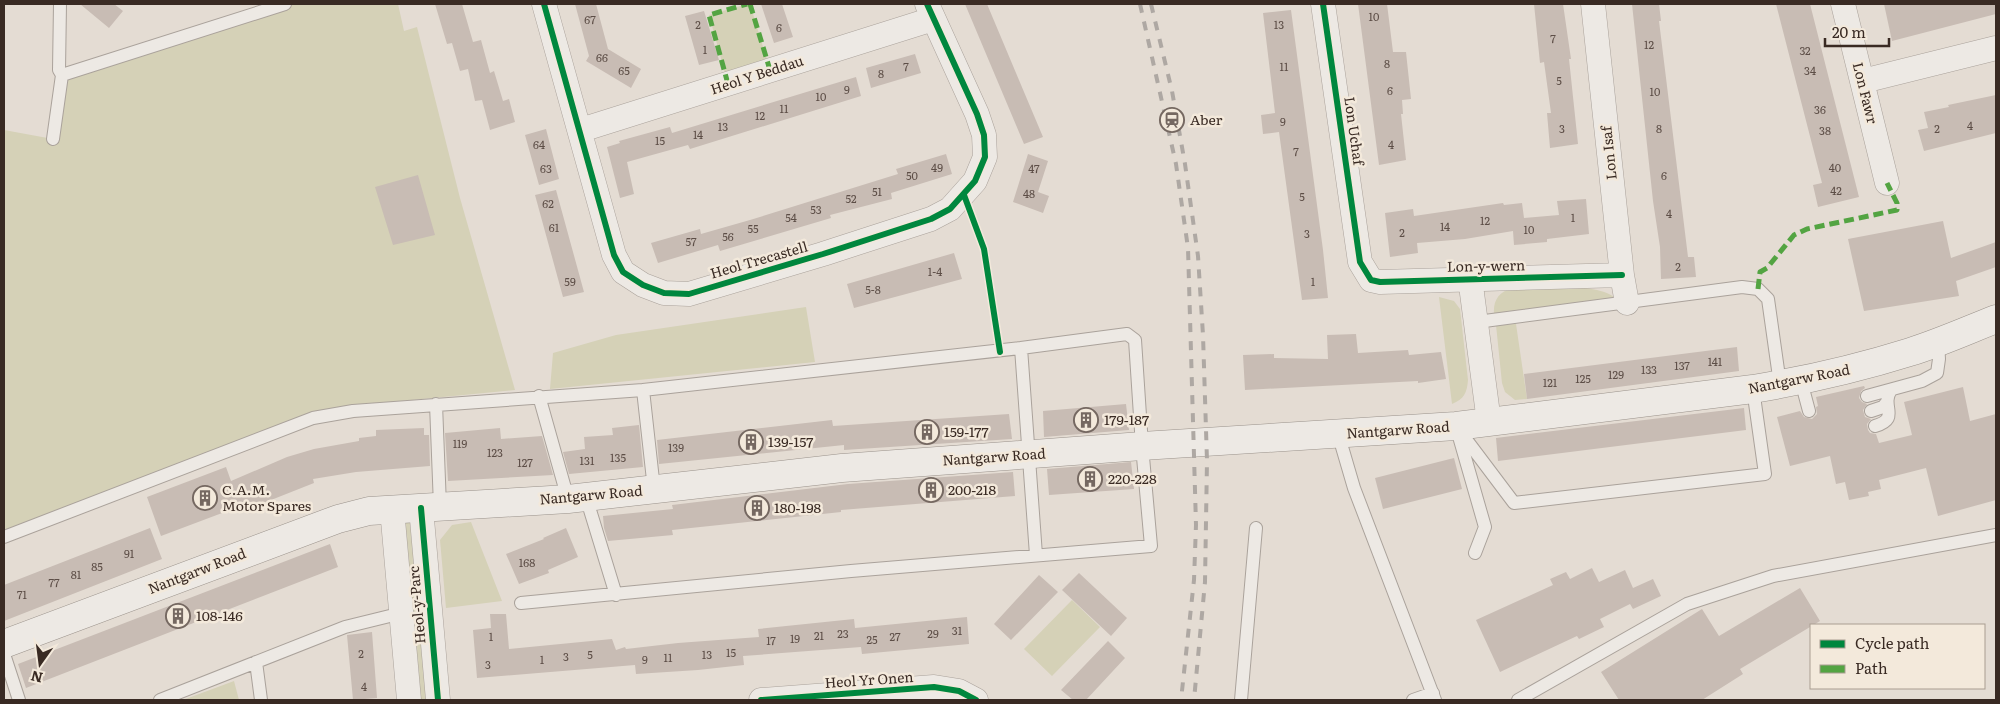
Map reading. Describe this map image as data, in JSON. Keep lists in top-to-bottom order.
{
  "streets": {
    "main road": ["Nantgarw Road"],
    "street": [
      "Heol Y Beddau",
      "Lon Fawr",
      "Lon Uchaf",
      "Lon Isaf",
      "Heol Trecastell",
      "Lon-y-wern",
      "Heol-y-Parc",
      "Heol Yr Onen"
    ]
  },
  "crossings": [
    ["Heol Y Beddau", "Heol Trecastell"],
    ["Lon Uchaf", "Lon-y-wern"],
    ["Lon Isaf", "Lon-y-wern"],
    ["Nantgarw Road", "Heol-y-Parc"]
  ],
  "places": {
    "station": ["Aber"],
    "building": [
      "179-187",
      "159-177",
      "139-157",
      "220-228",
      "200-218",
      "C.A.M. Motor Spares",
      "180-198",
      "108-146"
    ]
  },
  "house_numbers": [
    "10",
    "67",
    "2",
    "13",
    "6",
    "7",
    "12",
    "1",
    "32",
    "66",
    "8",
    "7",
    "11",
    "65",
    "34",
    "8",
    "5",
    "9",
    "6",
    "10",
    "10",
    "11",
    "36",
    "12",
    "9",
    "4",
    "13",
    "3",
    "8",
    "2",
    "38",
    "14",
    "15",
    "64",
    "4",
    "7",
    "49",
    "40",
    "63",
    "47",
    "50",
    "6",
    "42",
    "51",
    "48",
    "5",
    "52",
    "62",
    "53",
    "4",
    "54",
    "1",
    "12",
    "14",
    "61",
    "55",
    "10",
    "2",
    "3",
    "56",
    "57",
    "2",
    "1-4",
    "59",
    "1",
    "5-8",
    "141",
    "137",
    "133",
    "129",
    "125",
    "121",
    "119",
    "139",
    "123",
    "135",
    "131",
    "127",
    "91",
    "168",
    "85",
    "81",
    "77",
    "71",
    "31",
    "23",
    "29",
    "21",
    "1",
    "27",
    "19",
    "25",
    "17",
    "15",
    "2",
    "5",
    "13",
    "3",
    "11",
    "1",
    "9",
    "3",
    "4"
  ],
  "legend": ["Cycle path", "Path"],
  "scale_bar": "20 m",
  "north": "bottom"
}
